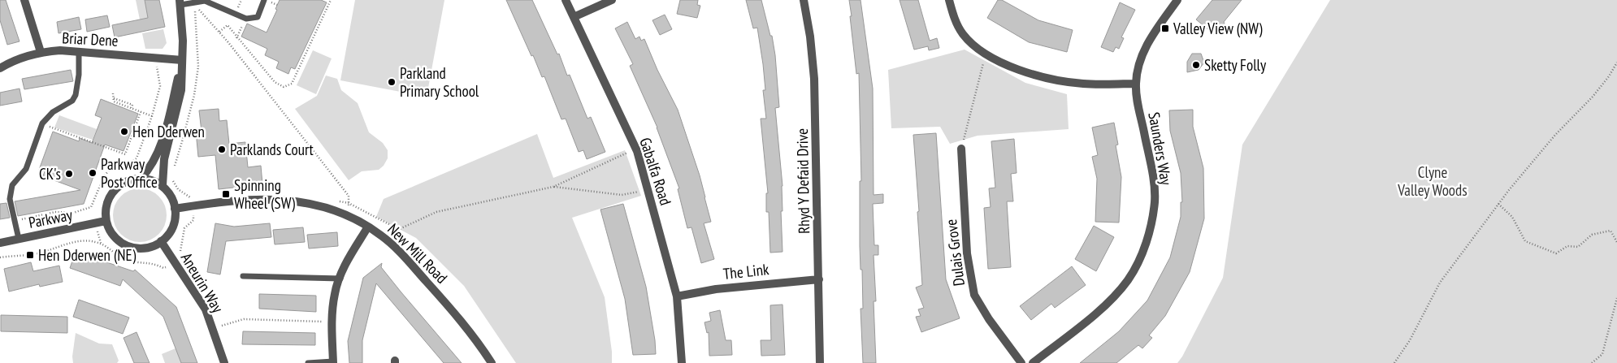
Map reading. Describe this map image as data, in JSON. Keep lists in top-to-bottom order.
{
  "streets": {
    "street": [
      "Briar Dene",
      "Saunders Way",
      "Gabalfa Road",
      "Rhyd Y Defaid Drive",
      "Parkway",
      "Dulais Grove",
      "New Mill Road",
      "The Link",
      "Aneurin Way"
    ]
  },
  "crossings": [
    ["Gabalfa Road", "The Link"],
    ["Rhyd Y Defaid Drive", "The Link"],
    ["Parkway", "New Mill Road"],
    ["Parkway", "Aneurin Way"],
    ["New Mill Road", "Aneurin Way"]
  ],
  "parks": ["Clyne Valley Woods"],
  "places": {
    "transit": ["Valley View (NW)", "Spinning Wheel (SW)", "Hen Dderwen (NE)"],
    "other": [
      "Sketty Folly",
      "Parkland Primary School",
      "Hen Dderwen",
      "Parklands Court",
      "Parkway Post Office",
      "CK's"
    ]
  }
}
